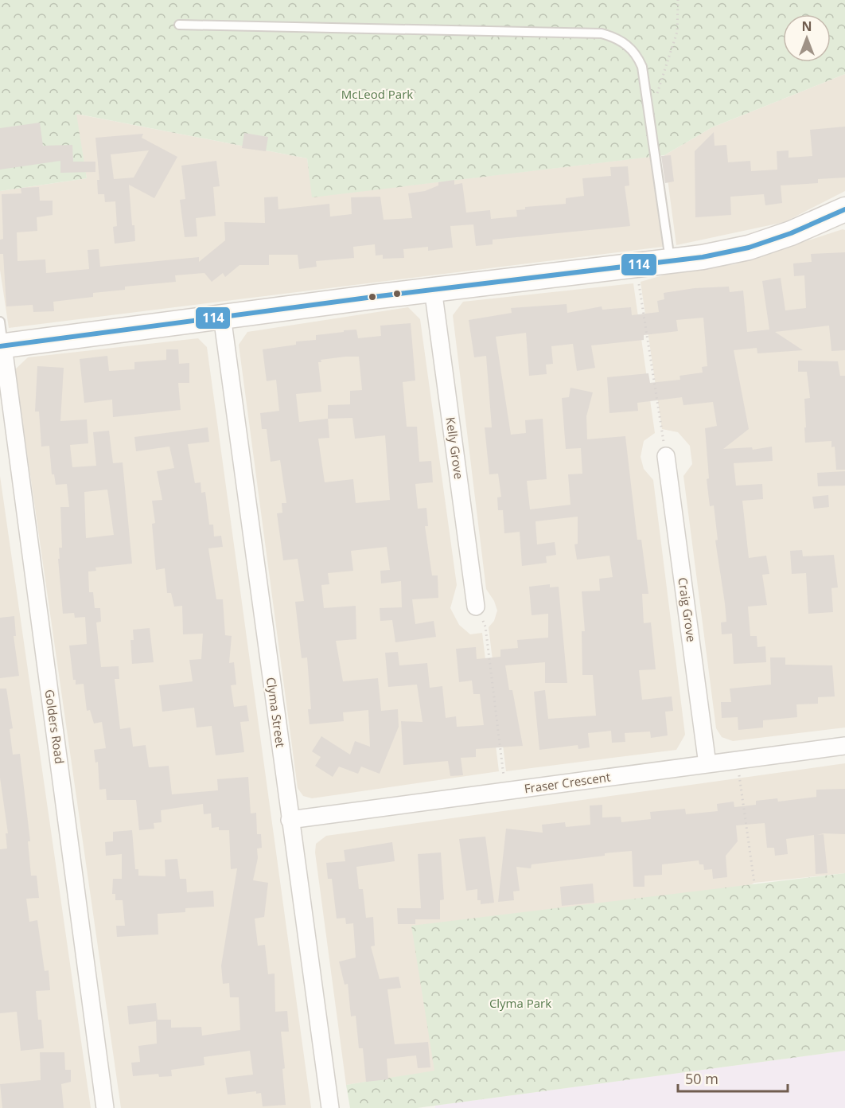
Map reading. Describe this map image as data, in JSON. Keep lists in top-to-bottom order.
{
  "streets": {
    "street": [
      "Kelly Grove",
      "Craig Grove",
      "Clyma Street",
      "Golders Road",
      "Fraser Crescent"
    ]
  },
  "crossings": [
    ["Craig Grove", "Fraser Crescent"],
    ["Clyma Street", "Fraser Crescent"]
  ],
  "parks": ["McLeod Park", "Clyma Park"],
  "lines": ["transit line 114"],
  "scale_bar": "50 m",
  "north": "top"
}
